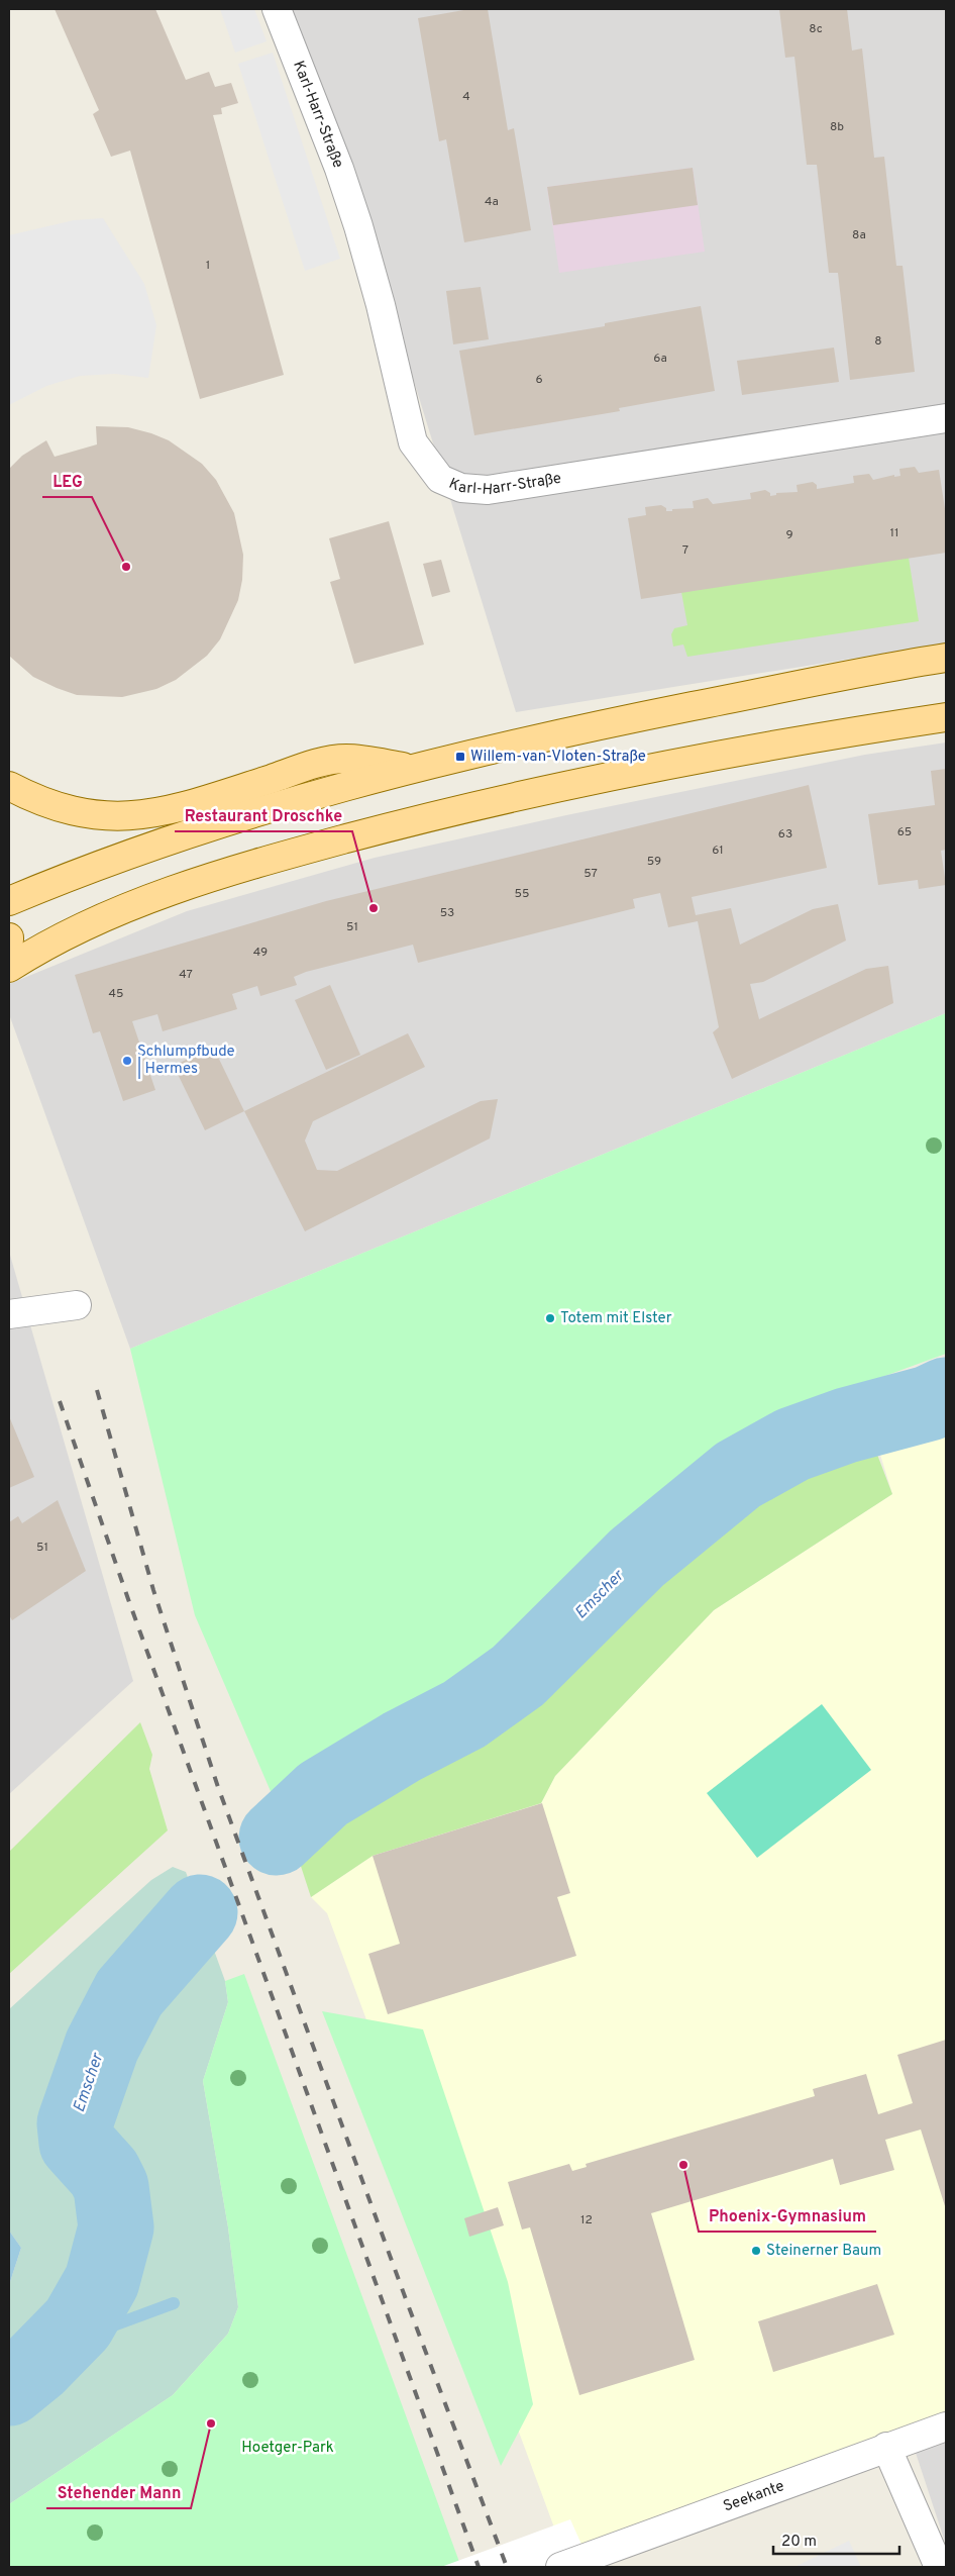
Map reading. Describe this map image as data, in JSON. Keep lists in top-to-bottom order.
{
  "streets": {
    "street": ["Karl-Harr-Straße", "Seekante"]
  },
  "water": ["Emscher"],
  "parks": ["Hoetger-Park"],
  "places": {
    "other": [
      "LEG",
      "Restaurant Droschke",
      "Schlumpfbude | Hermes",
      "Totem mit Elster",
      "Phoenix-Gymnasium",
      "Steinerner Baum",
      "Stehender Mann"
    ],
    "transit": ["Willem-van-Vloten-Straße"]
  },
  "house_numbers": [
    "8c",
    "4",
    "8b",
    "4a",
    "8a",
    "1",
    "8",
    "6a",
    "6",
    "11",
    "9",
    "7",
    "65",
    "63",
    "61",
    "59",
    "57",
    "55",
    "53",
    "51",
    "49",
    "47",
    "45",
    "51",
    "12"
  ],
  "scale_bar": "20 m"
}
